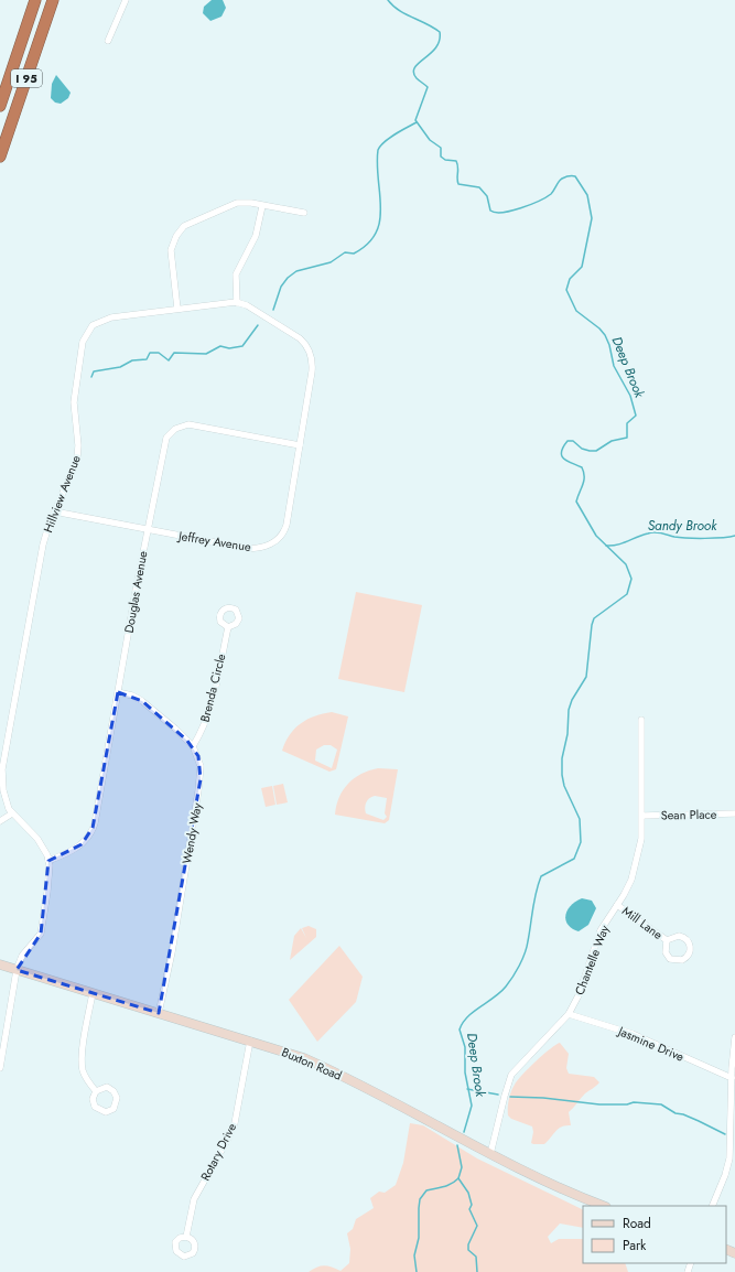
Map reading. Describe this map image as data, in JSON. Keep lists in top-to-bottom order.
{
  "streets": {
    "highway": ["I 95"],
    "main road": ["Buxton Road"],
    "street": [
      "Hillview Avenue",
      "Jeffrey Avenue",
      "Douglas Avenue",
      "Brenda Circle",
      "Sean Place",
      "Wendy Way",
      "Mill Lane",
      "Chantelle Way",
      "Jasmine Drive",
      "Rotary Drive"
    ]
  },
  "crossings": [
    ["Hillview Avenue", "Jeffrey Avenue"],
    ["Hillview Avenue", "Douglas Avenue"],
    ["Hillview Avenue", "Buxton Road"],
    ["Jeffrey Avenue", "Douglas Avenue"],
    ["Douglas Avenue", "Wendy Way"],
    ["Brenda Circle", "Wendy Way"],
    ["Sean Place", "Chantelle Way"],
    ["Wendy Way", "Buxton Road"],
    ["Mill Lane", "Chantelle Way"],
    ["Chantelle Way", "Jasmine Drive"],
    ["Chantelle Way", "Buxton Road"],
    ["Buxton Road", "Rotary Drive"]
  ],
  "water": ["Deep Brook", "Sandy Brook"],
  "legend": ["Road", "Park"]
}
